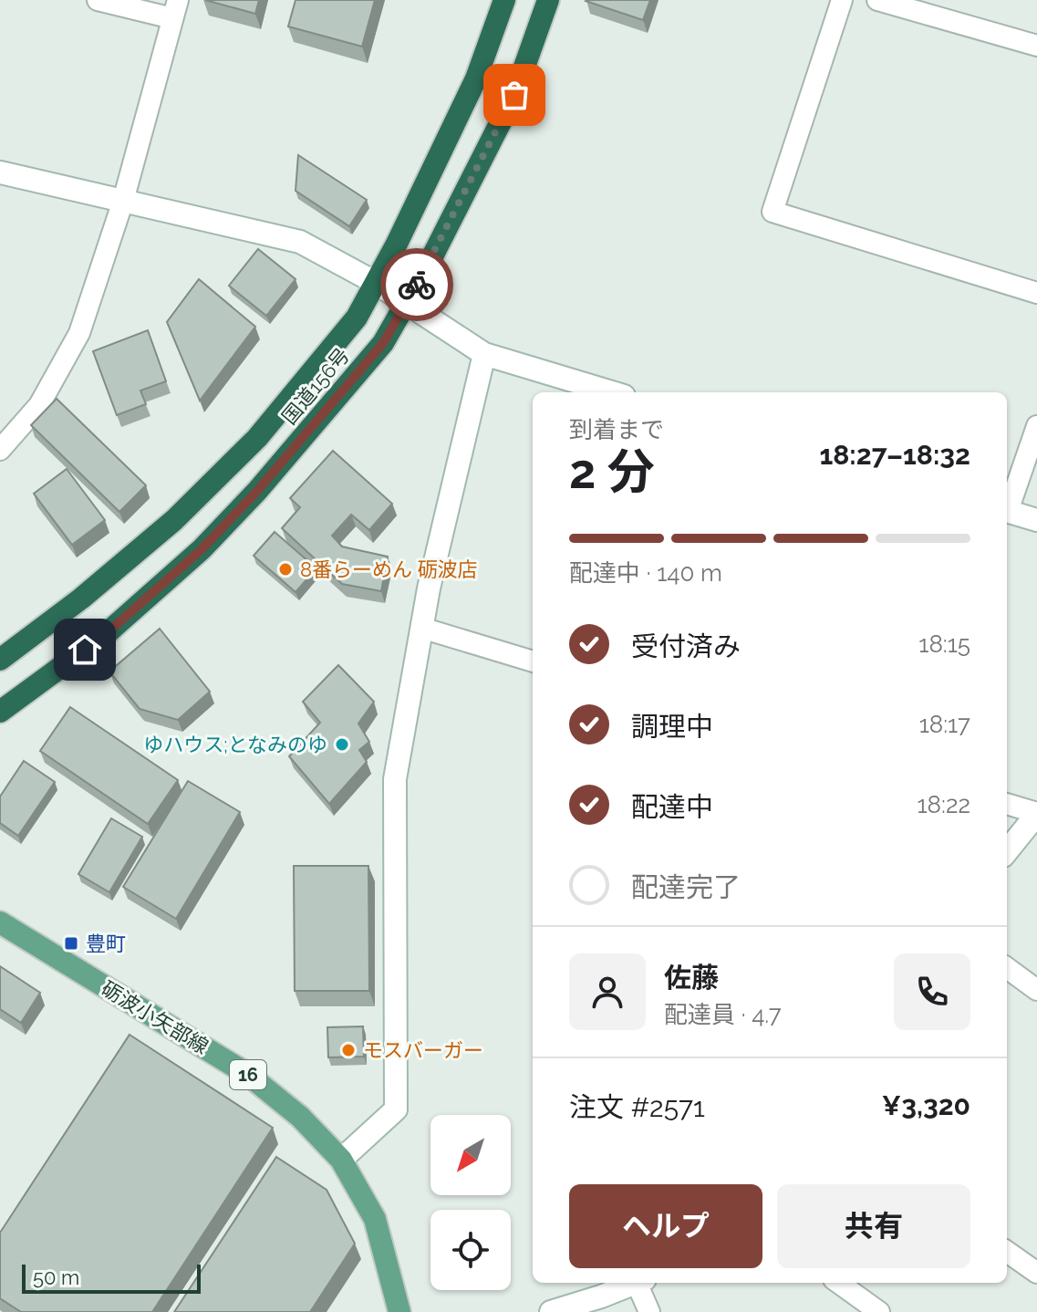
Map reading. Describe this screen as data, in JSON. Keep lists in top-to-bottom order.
{
  "streets": {
    "highway": ["国道156号"],
    "main road": ["砺波小矢部線", "16"]
  },
  "places": {
    "other": ["8番らーめん 砺波店", "ゆハウス;となみのゆ", "モスバーガー"],
    "transit": ["豊町"]
  },
  "scale_bar": "50 m",
  "north": "bottom left",
  "page": {
    "heading": ["2 分", "到着まで", "18:27–18:32"],
    "panel": [
      "佐藤",
      "配達員 · 4.7",
      "注文 #2571",
      "¥3,320"
    ],
    "bar": "配達中 · 140 m",
    "list": [
      ["受付済み", "18:15"],
      ["調理中", "18:17"],
      ["配達中", "18:22"],
      "配達完了"
    ],
    "buttons": ["ヘルプ", "共有"],
    "scale": "50 m"
  }
}
